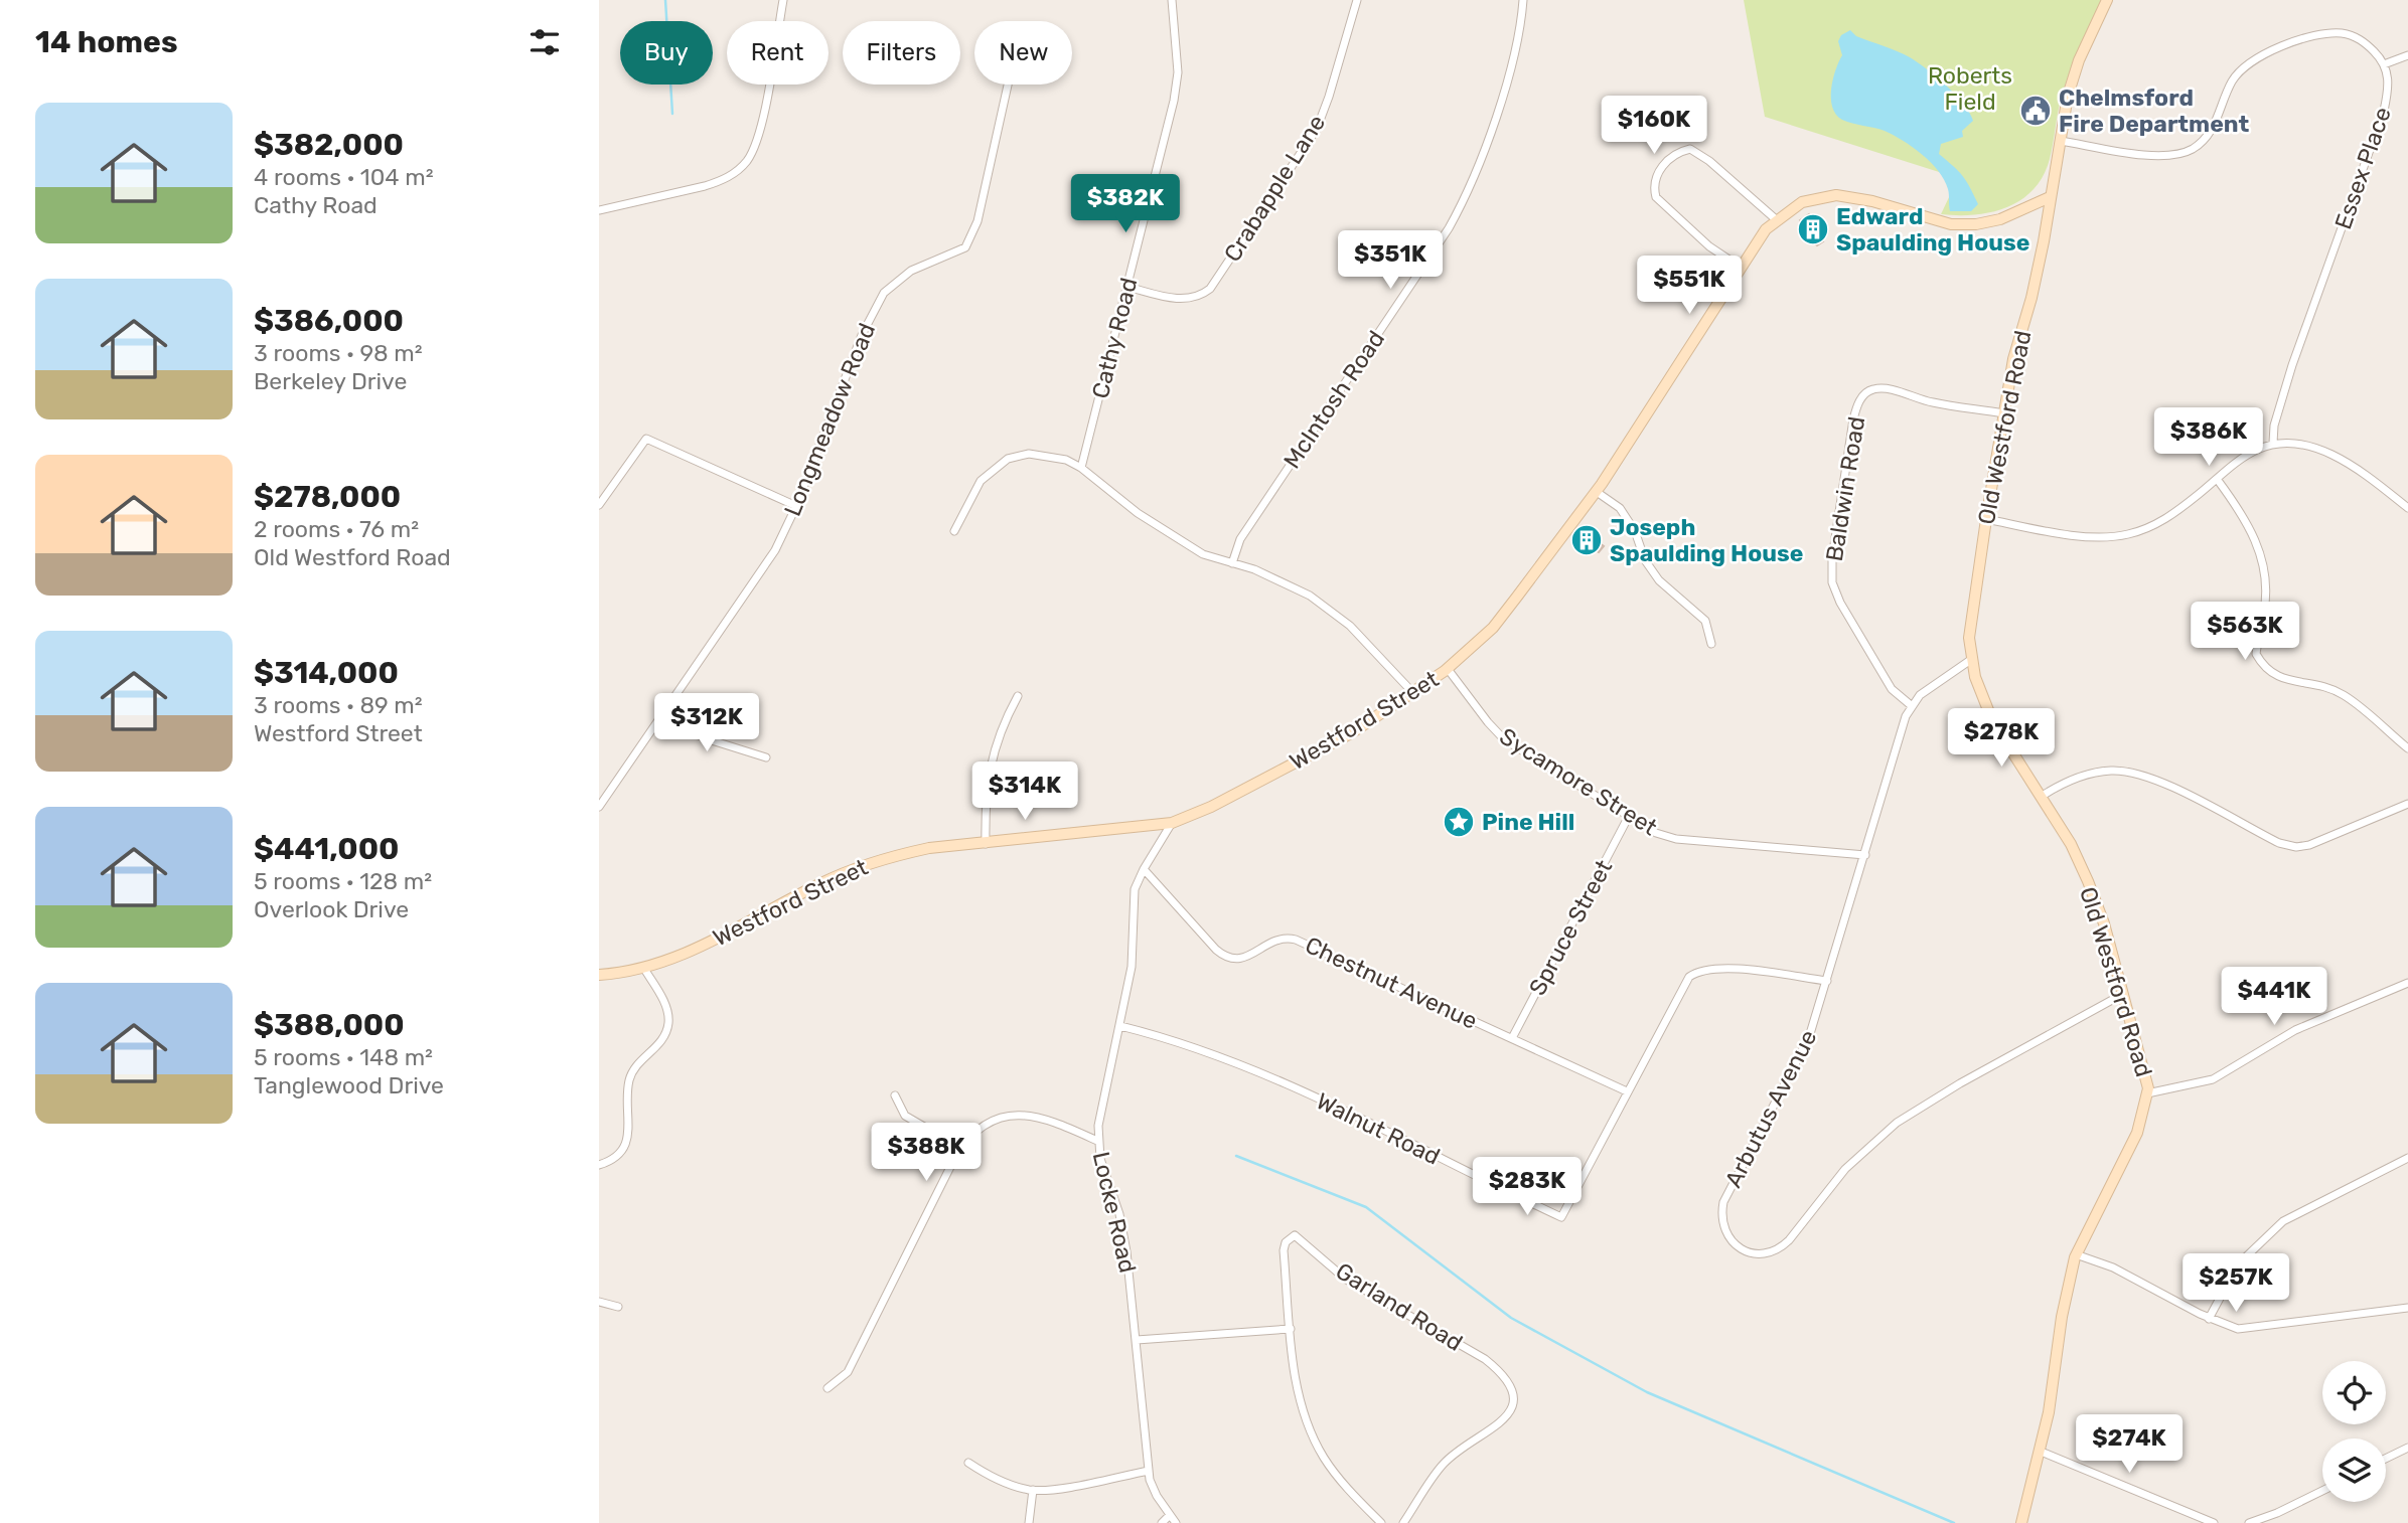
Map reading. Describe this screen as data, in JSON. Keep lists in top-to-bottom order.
{
  "streets": {
    "main road": ["Old Westford Road", "Westford Street"],
    "street": [
      "Essex Place",
      "Crabapple Lane",
      "Cathy Road",
      "McIntosh Road",
      "Longmeadow Road",
      "Baldwin Road",
      "Sycamore Street",
      "Spruce Street",
      "Chestnut Avenue",
      "Arbutus Avenue",
      "Walnut Road",
      "Locke Road",
      "Garland Road"
    ]
  },
  "crossings": [
    ["Crabapple Lane", "Cathy Road"],
    ["Old Westford Road", "Baldwin Road"],
    ["Old Westford Road", "Westford Street"],
    ["Old Westford Road", "Arbutus Avenue"],
    ["Baldwin Road", "Arbutus Avenue"],
    ["Westford Street", "Sycamore Street"],
    ["Westford Street", "Locke Road"],
    ["Sycamore Street", "Spruce Street"],
    ["Sycamore Street", "Arbutus Avenue"],
    ["Spruce Street", "Chestnut Avenue"],
    ["Chestnut Avenue", "Walnut Road"],
    ["Chestnut Avenue", "Locke Road"],
    ["Arbutus Avenue", "Walnut Road"],
    ["Walnut Road", "Locke Road"]
  ],
  "parks": ["Roberts Field"],
  "places": {
    "public building": ["Chelmsford Fire Department"],
    "building": ["Edward Spaulding House", "Joseph Spaulding House"],
    "place": ["Pine Hill"]
  },
  "page": {
    "heading": "14 homes",
    "chip": [
      "Buy",
      "Rent",
      "Filters",
      "New"
    ],
    "list": [
      {
        "name": "$382,000",
        "note": "4 rooms · 104 m² · Cathy Road"
      },
      {
        "name": "$386,000",
        "note": "3 rooms · 98 m² · Berkeley Drive"
      },
      {
        "name": "$278,000",
        "note": "2 rooms · 76 m² · Old Westford Road"
      },
      {
        "name": "$314,000",
        "note": "3 rooms · 89 m² · Westford Street"
      },
      {
        "name": "$441,000",
        "note": "5 rooms · 128 m² · Overlook Drive"
      },
      {
        "name": "$388,000",
        "note": "5 rooms · 148 m² · Tanglewood Drive"
      }
    ],
    "price": [
      "$160K",
      "$382K",
      "$351K",
      "$551K",
      "$386K",
      "$563K",
      "$312K",
      "$278K",
      "$314K",
      "$441K",
      "$388K",
      "$283K",
      "$257K",
      "$274K"
    ]
  }
}
